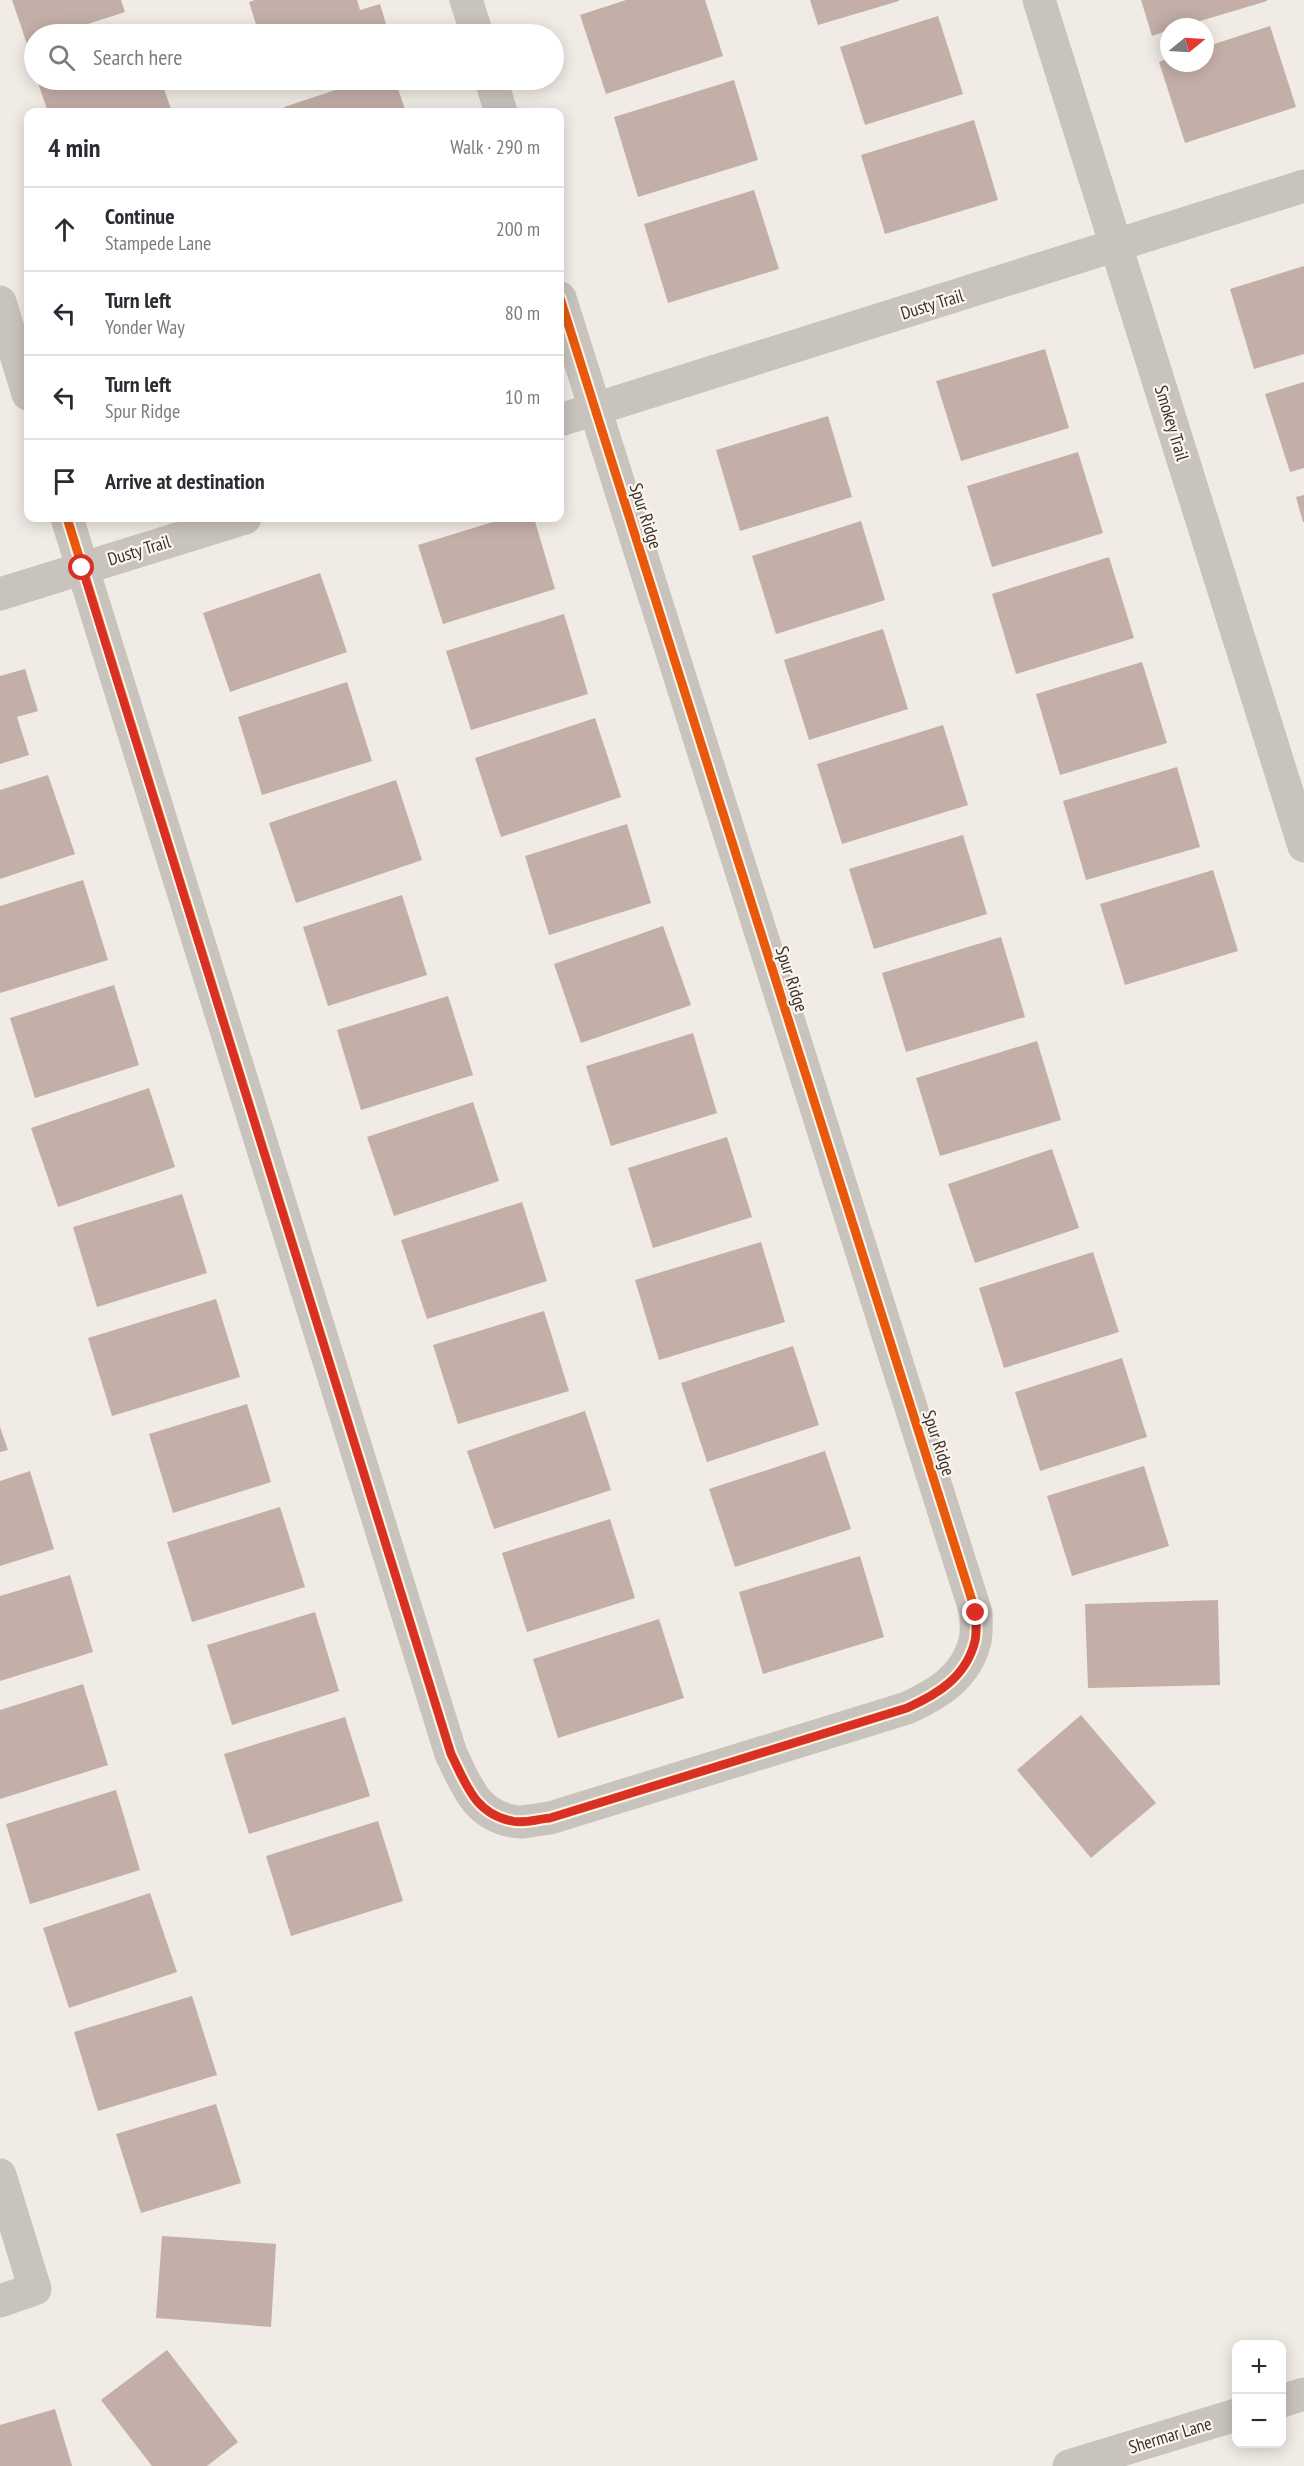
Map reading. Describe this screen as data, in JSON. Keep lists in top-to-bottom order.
{
  "streets": {
    "street": [
      "Dusty Trail",
      "Smokey Trail",
      "Spur Ridge",
      "Shermar Lane"
    ]
  },
  "crossings": [
    ["Dusty Trail", "Smokey Trail"],
    ["Dusty Trail", "Spur Ridge"]
  ],
  "north": "right",
  "page": {
    "search": "Search here",
    "heading": ["4 min", "Walk · 290 m"],
    "list": [
      ["Continue", "Stampede Lane", "200 m"],
      ["Turn left", "Yonder Way", "80 m"],
      ["Turn left", "Spur Ridge", "10 m"],
      "Arrive at destination"
    ],
    "map_buttons": ["+", "−"]
  }
}
